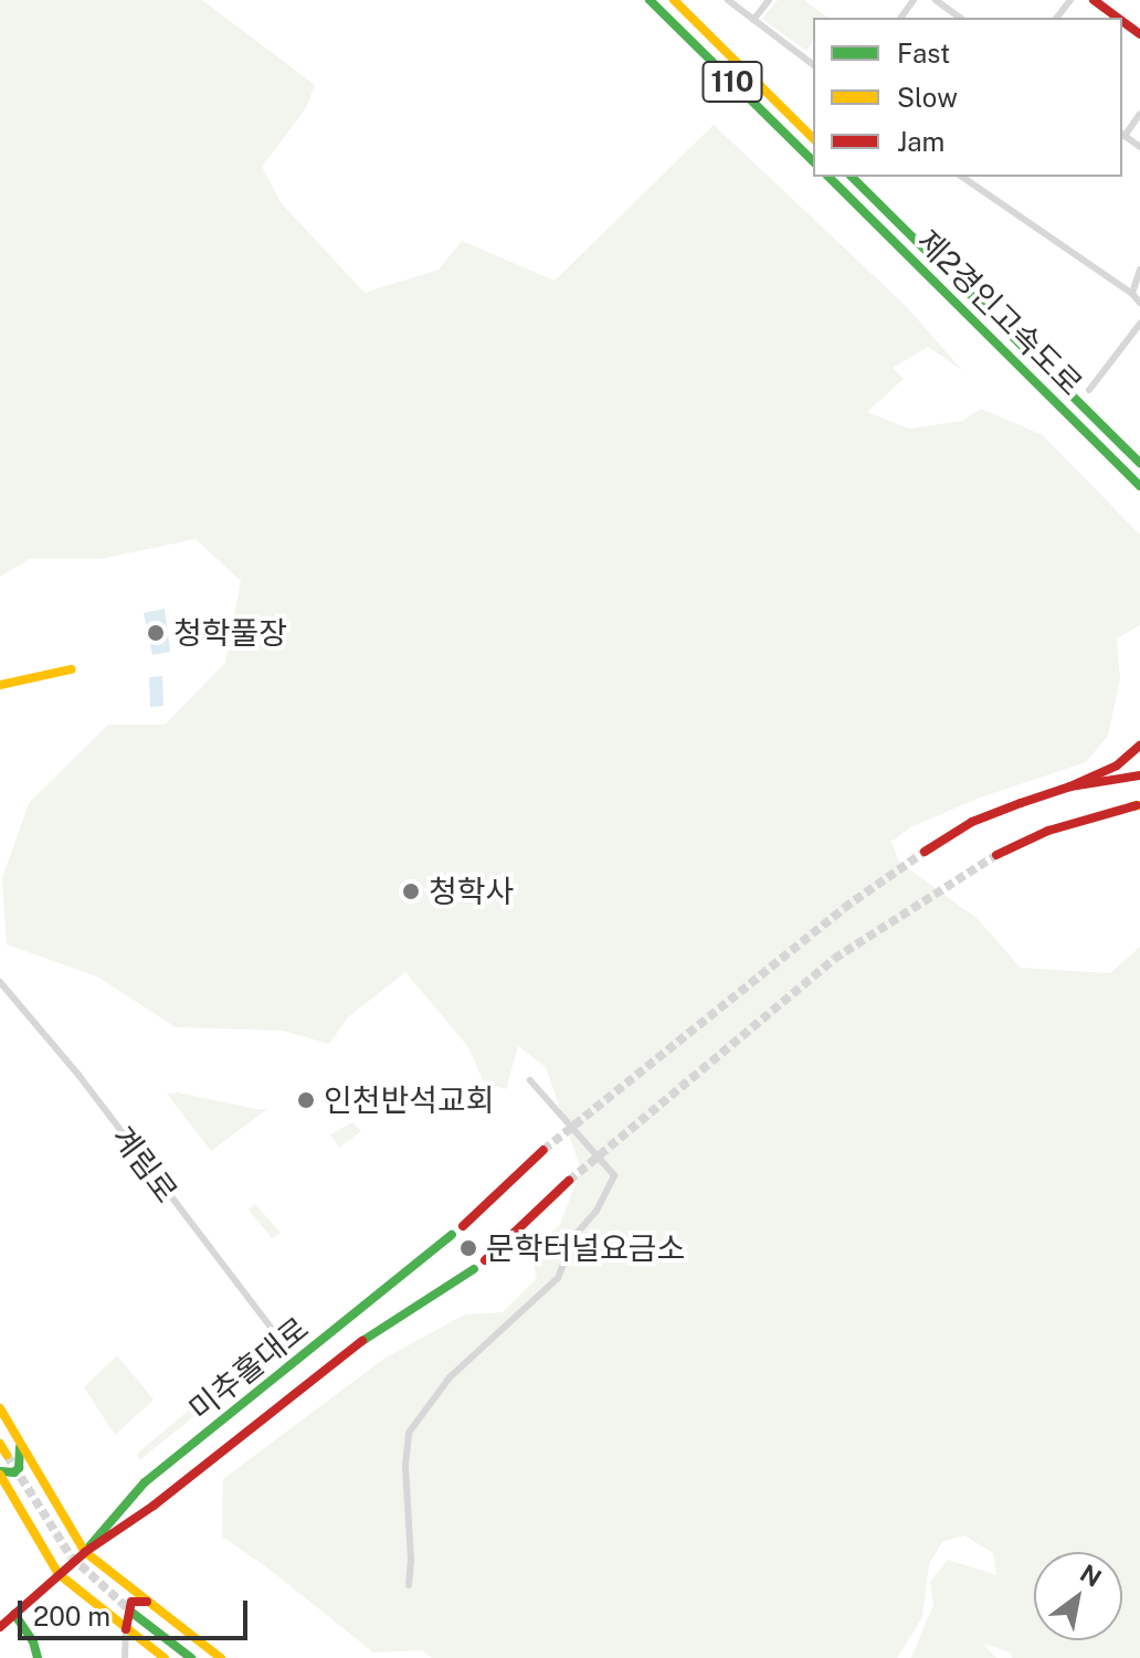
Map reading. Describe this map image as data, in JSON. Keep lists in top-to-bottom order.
{
  "streets": {
    "main road": ["110", "제2경인고속도로", "미추홀대로"],
    "street": ["계림로"]
  },
  "places": [
    "청학풀장",
    "청학사",
    "인천반석교회",
    "문학터널요금소"
  ],
  "legend": ["Fast", "Slow", "Jam"],
  "scale_bar": "200 m",
  "north": "top right"
}
